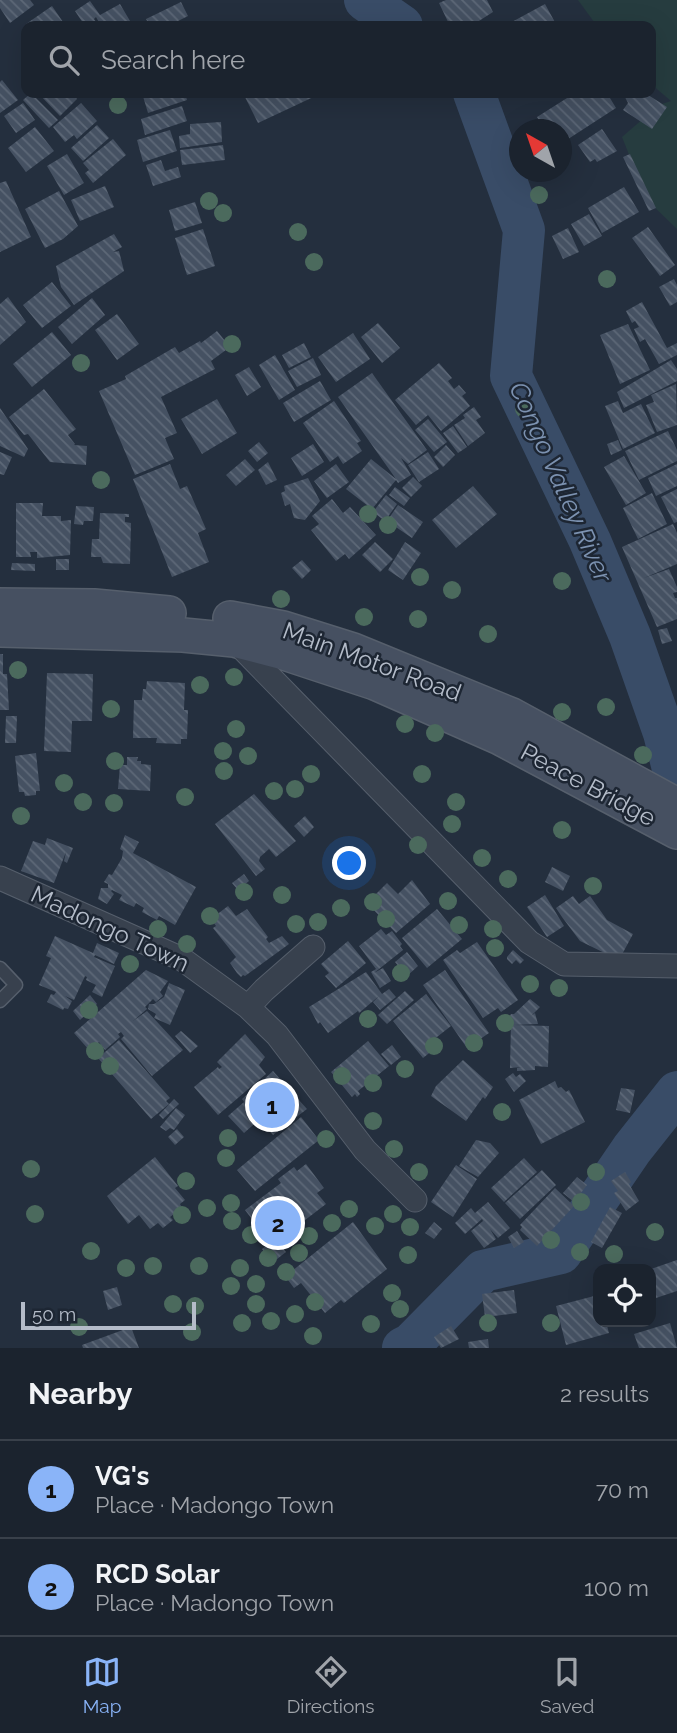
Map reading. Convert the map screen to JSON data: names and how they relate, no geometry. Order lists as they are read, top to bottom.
{
  "streets": {
    "main road": ["Main Motor Road", "Peace Bridge"],
    "street": ["Madongo Town"]
  },
  "crossings": [
    ["Main Motor Road", "Peace Bridge"]
  ],
  "water": ["Congo Valley River"],
  "scale_bar": "50 m",
  "north": "top left",
  "page": {
    "search": "Search here",
    "pins": ["1", "2"],
    "scale": "50 m",
    "heading": ["Nearby", "2 results"],
    "list": [
      {
        "mark": "1",
        "name": "VG's",
        "note": "Place · Madongo Town",
        "value": "70 m"
      },
      {
        "mark": "2",
        "name": "RCD Solar",
        "note": "Place · Madongo Town",
        "value": "100 m"
      }
    ],
    "nav": ["Map", "Directions", "Saved"]
  }
}
